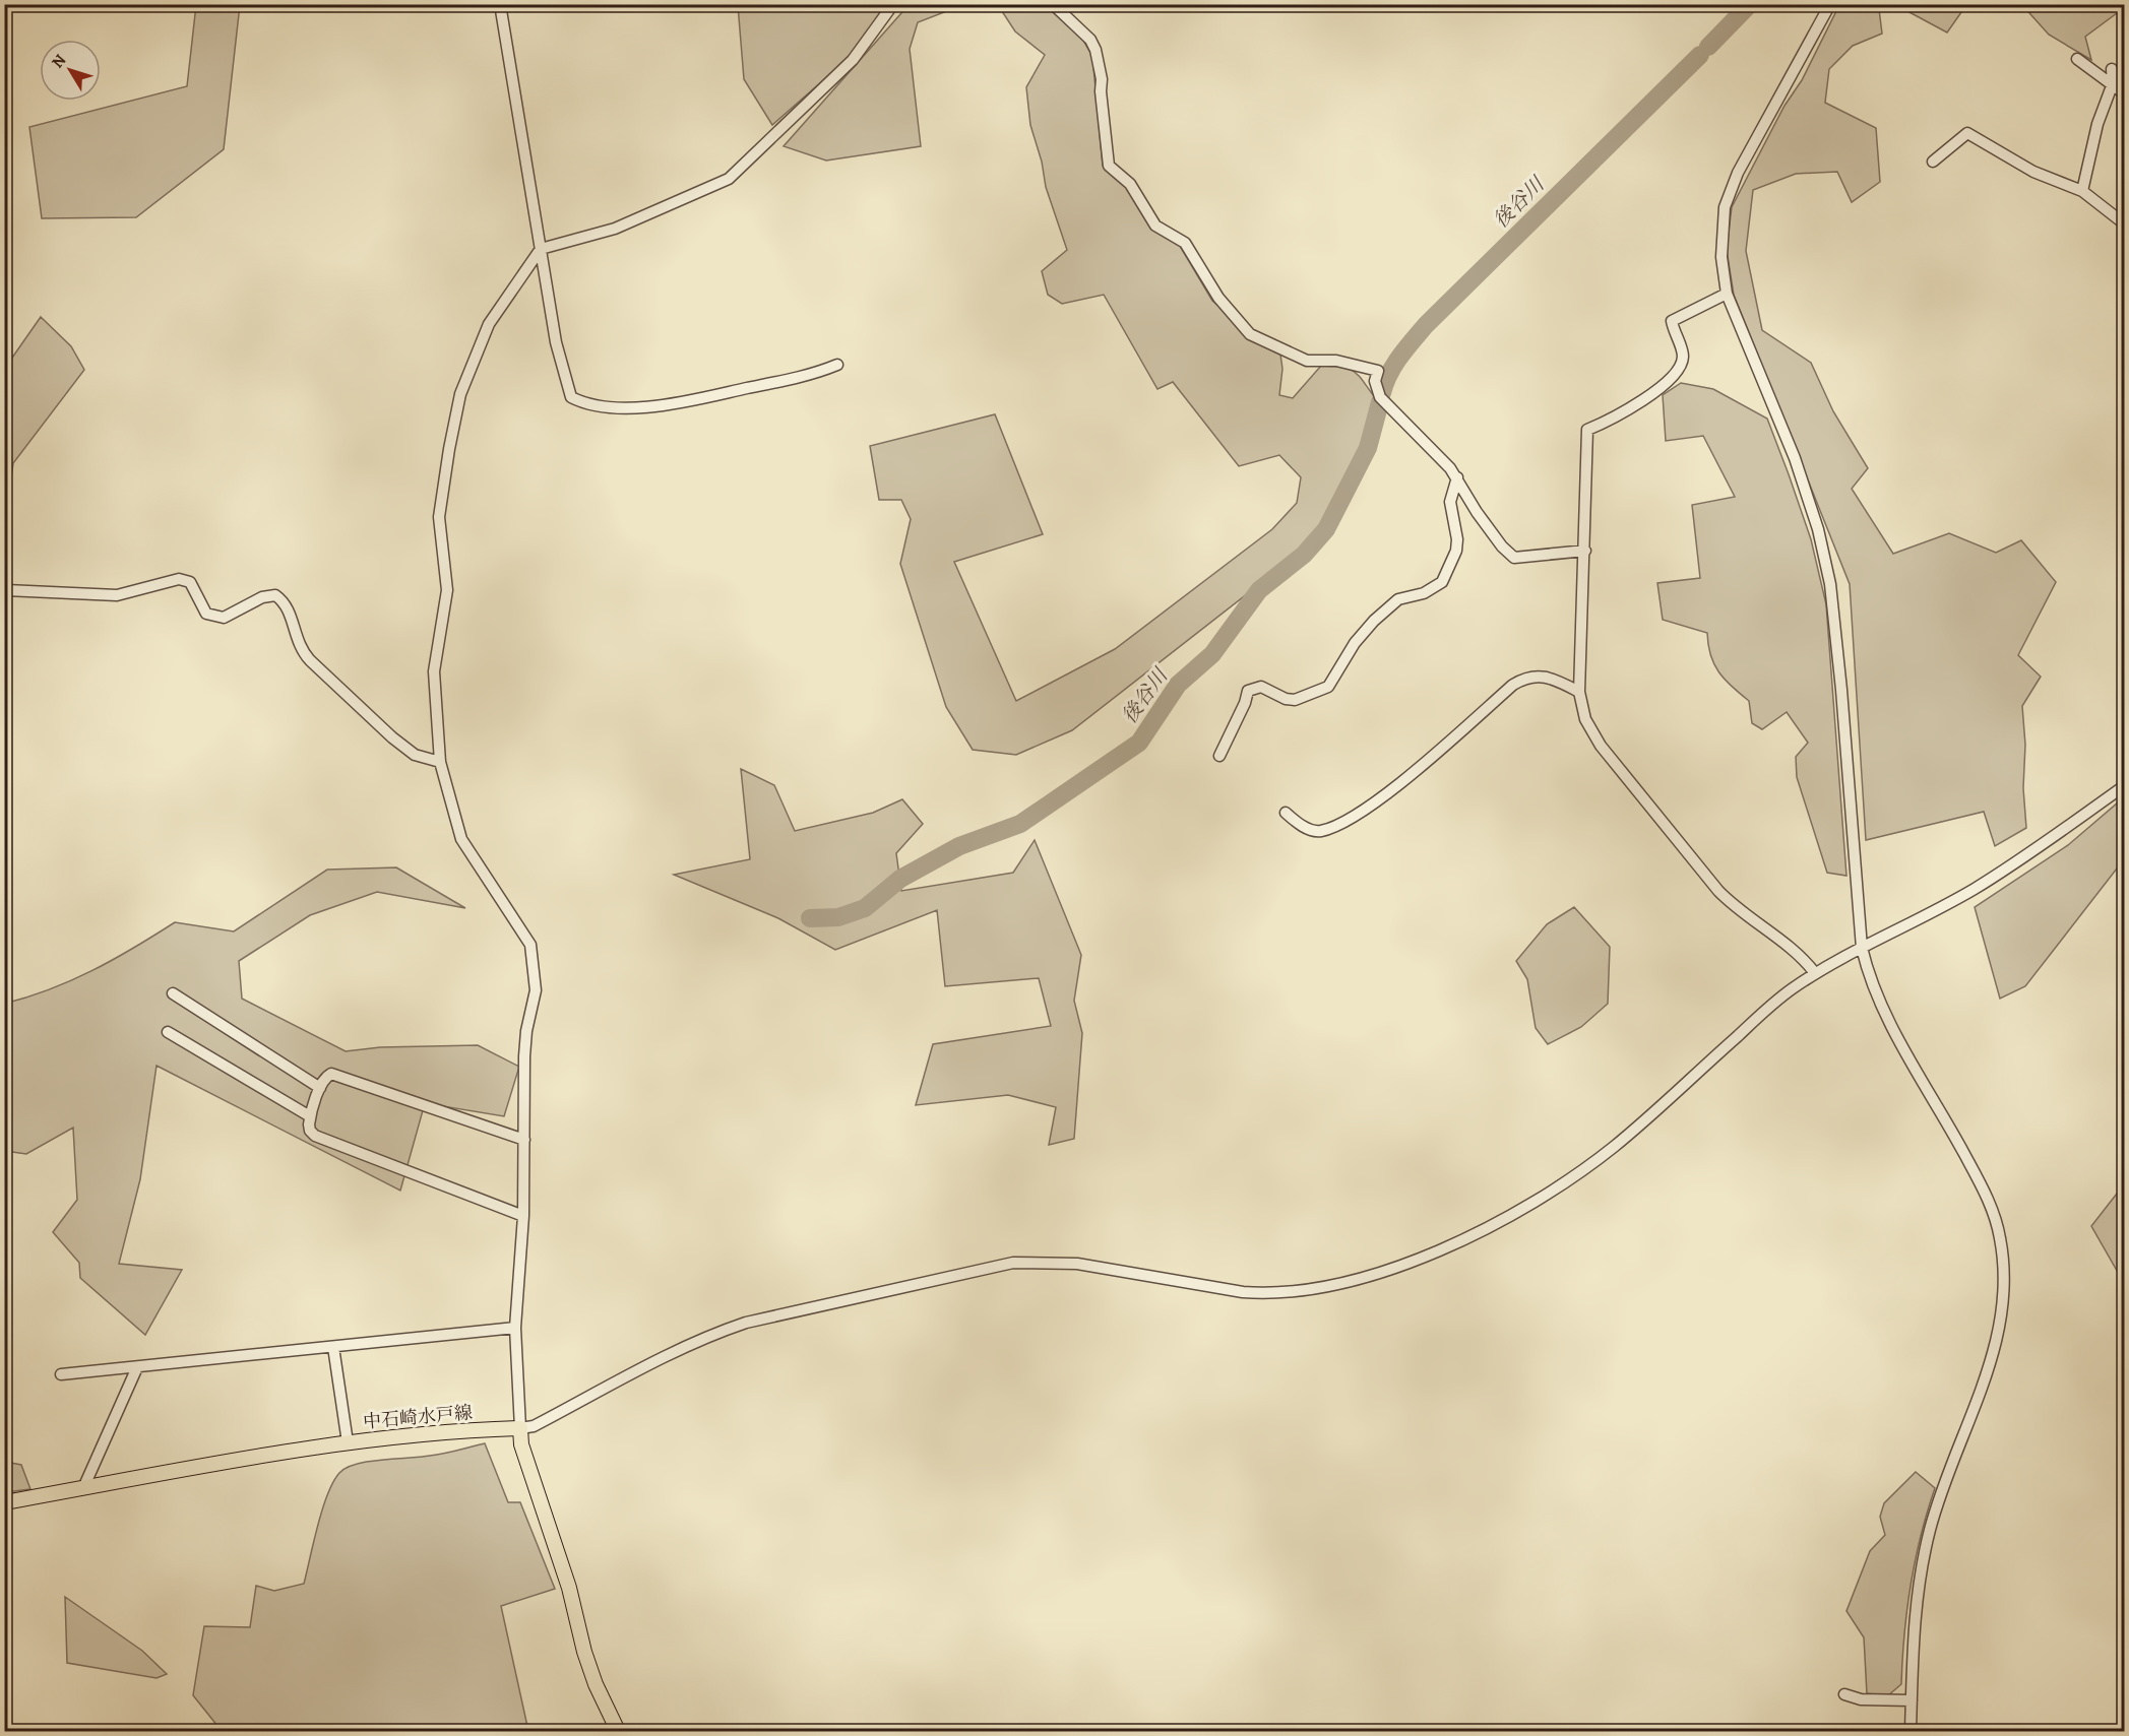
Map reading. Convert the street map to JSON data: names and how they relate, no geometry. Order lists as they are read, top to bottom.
{
  "streets": {
    "main road": ["中石崎水戸線"]
  },
  "water": ["後谷川"],
  "north": "top left"
}
